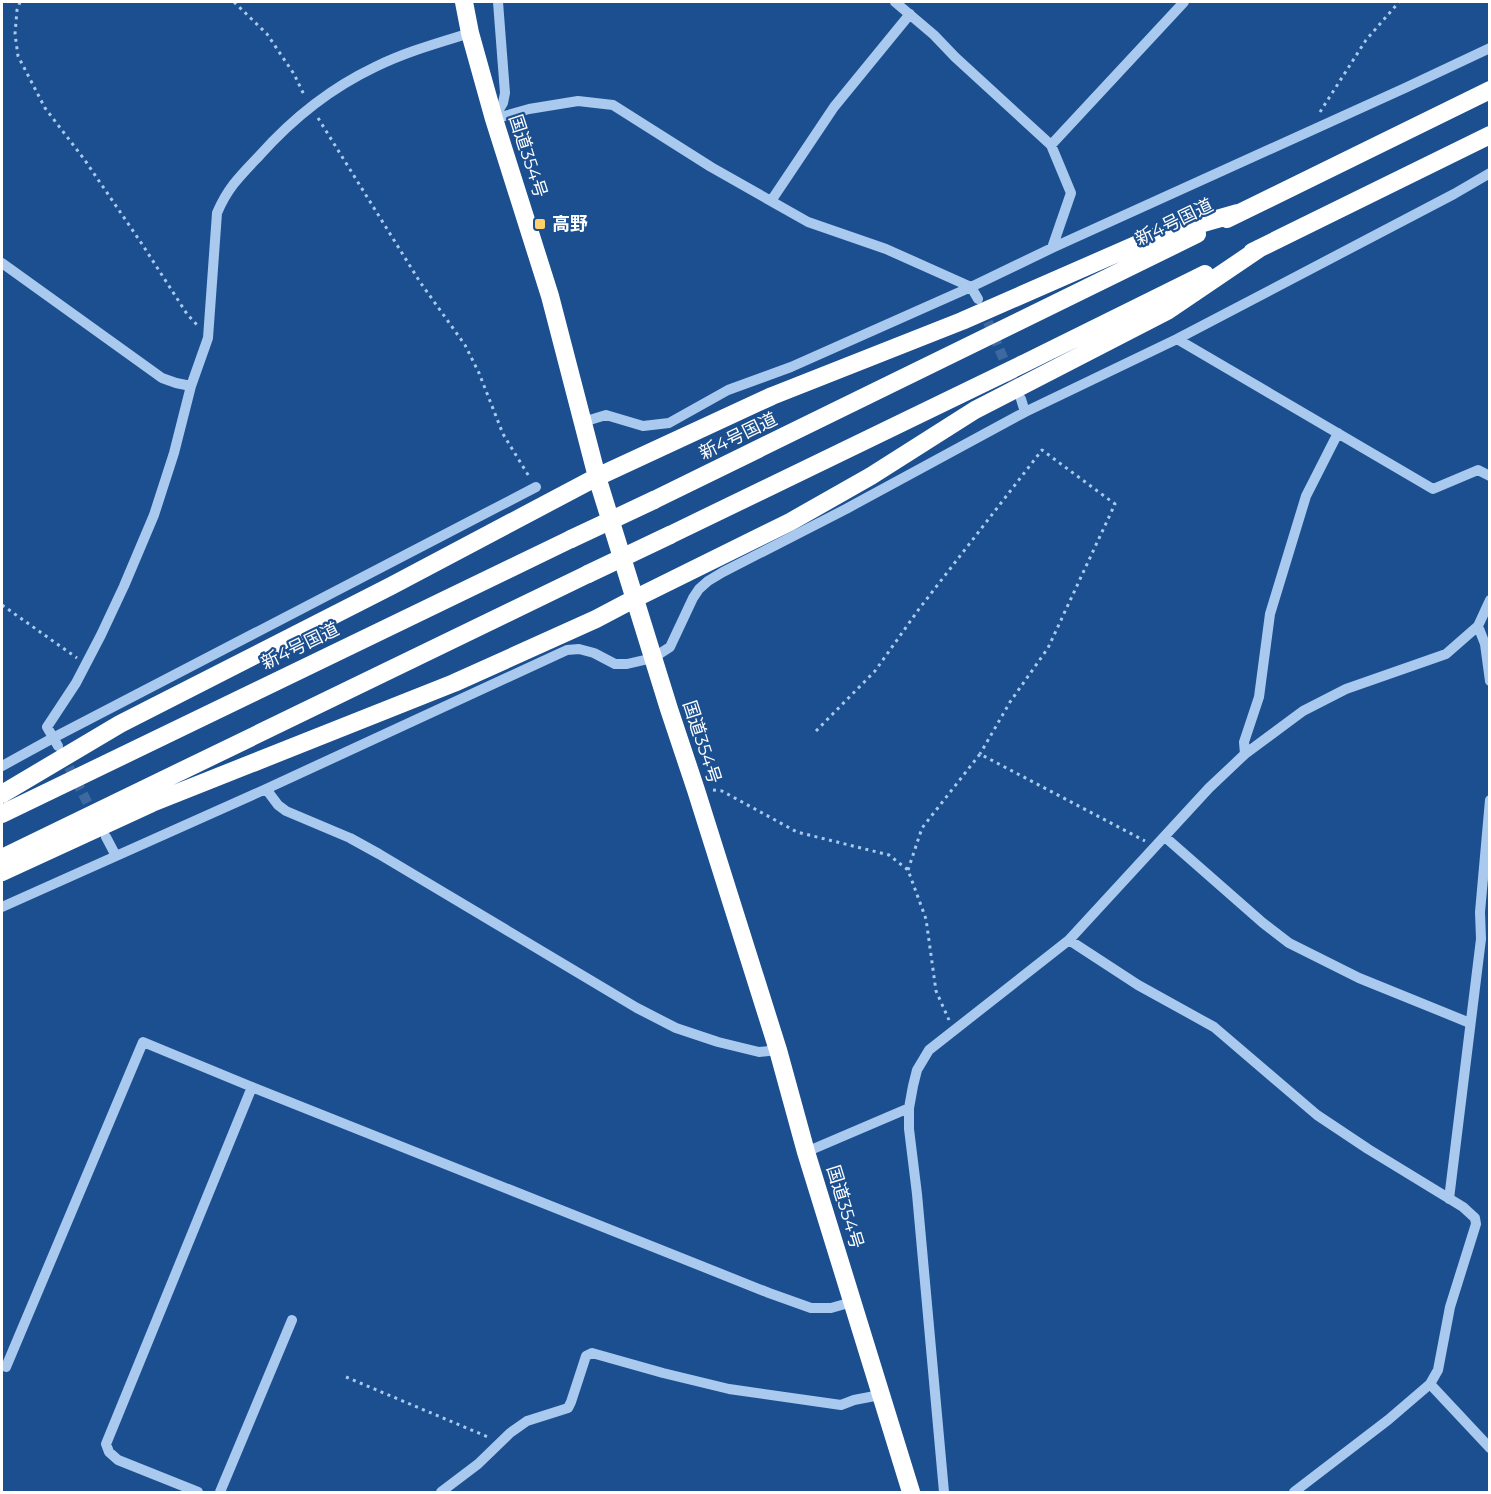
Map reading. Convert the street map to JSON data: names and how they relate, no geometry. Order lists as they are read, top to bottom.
{
  "streets": {
    "highway": ["国道354号", "新4号国道"]
  },
  "places": {
    "transit": ["高野"]
  }
}
